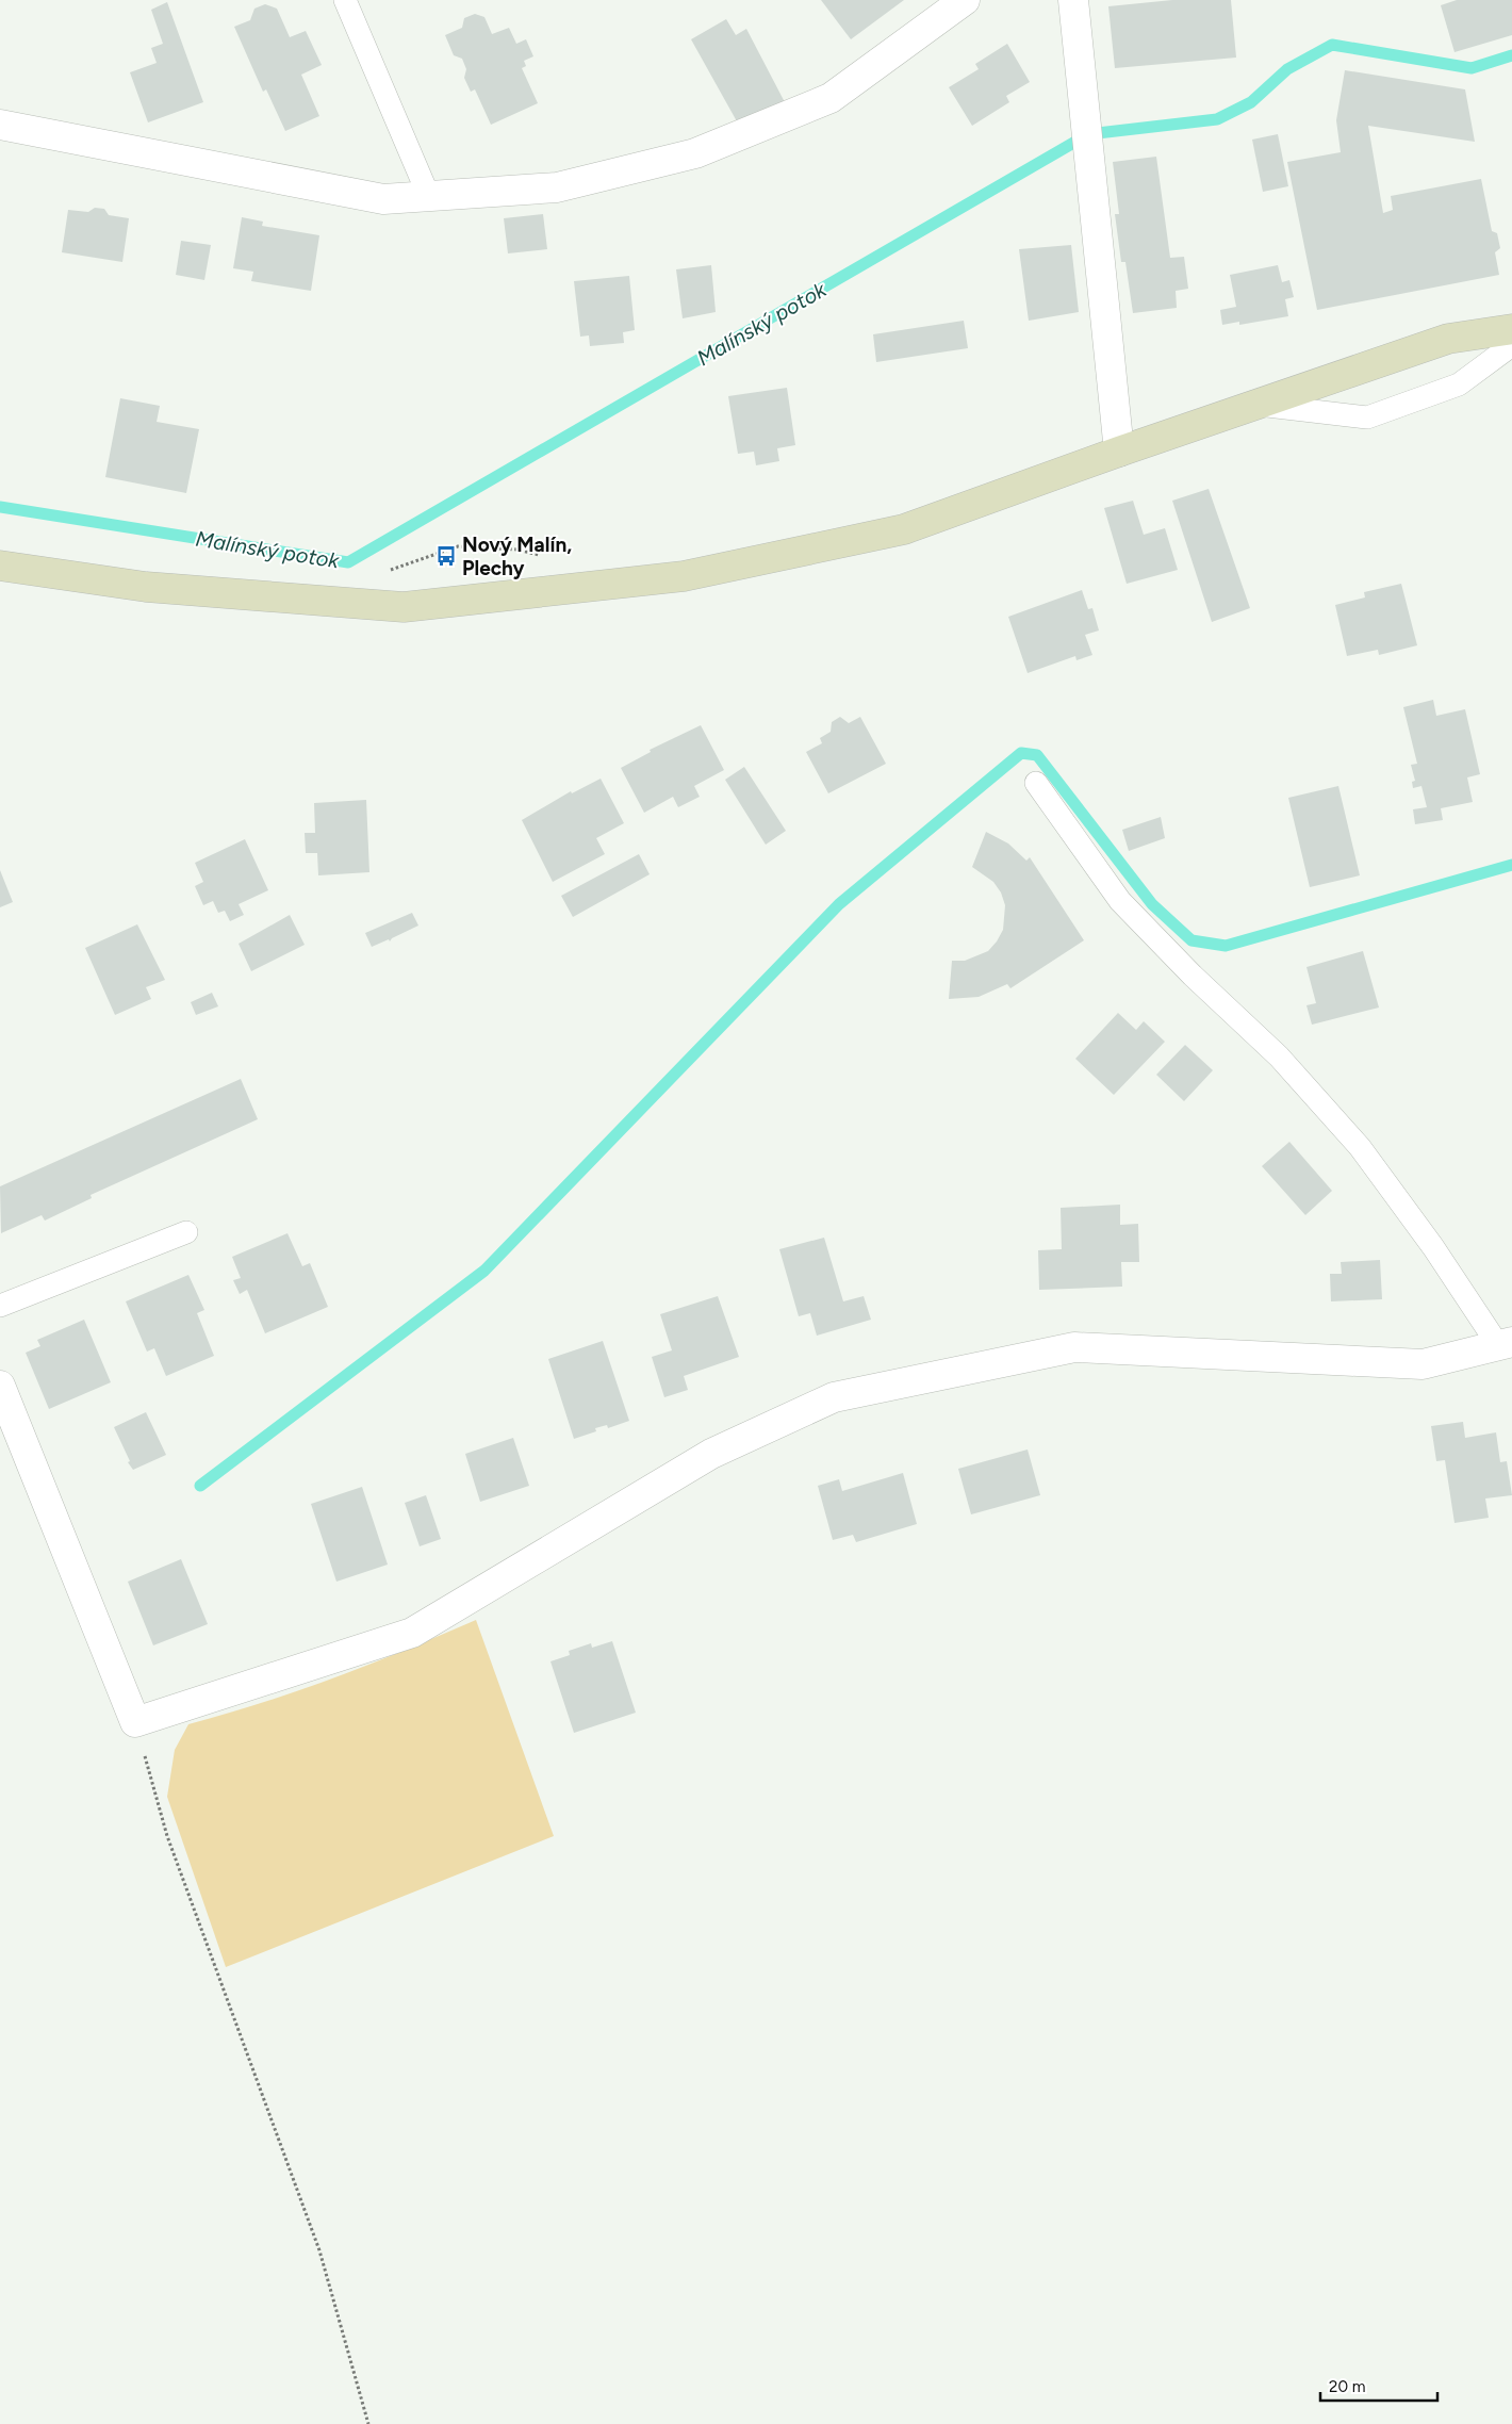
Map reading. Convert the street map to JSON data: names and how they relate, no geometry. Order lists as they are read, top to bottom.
{
  "water": ["Malínský potok"],
  "places": {
    "bus stop": ["Nový Malín, Plechy"]
  },
  "scale_bar": "20 m"
}
